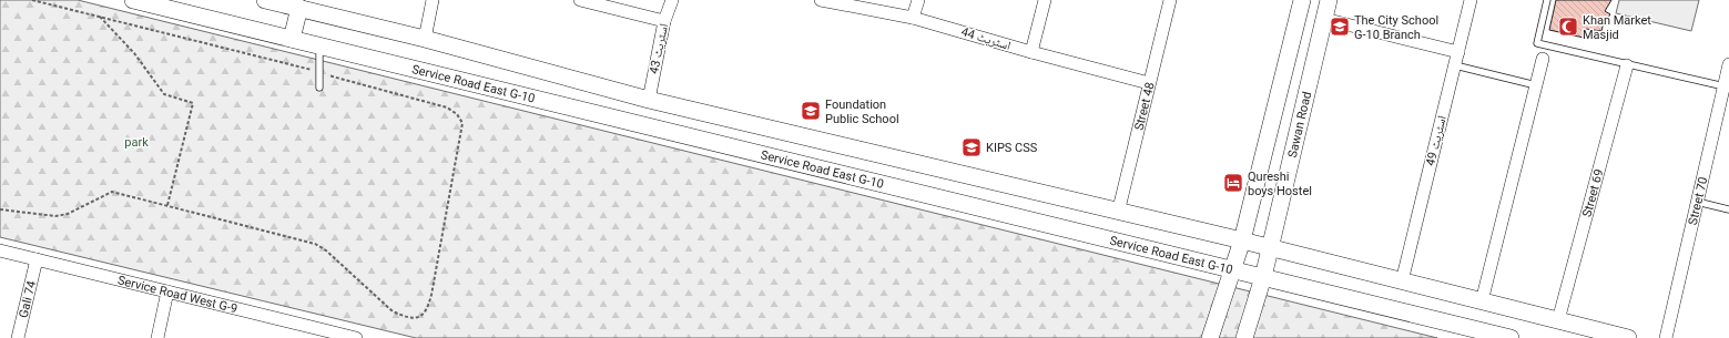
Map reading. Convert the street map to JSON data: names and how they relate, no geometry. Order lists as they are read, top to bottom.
{
  "streets": {
    "main road": ["Service Road East G-10", "Sawan Road"],
    "street": [
      "اسٹریٹ 44",
      "اسٹریٹ 43",
      "Street 48",
      "اسٹریٹ 49",
      "Street 69",
      "Street 70",
      "Service Road West G-9",
      "Gali 74"
    ]
  },
  "crossings": [
    ["اسٹریٹ 44", "Street 48"],
    ["Service Road East G-10", "Sawan Road"],
    ["Service Road West G-9", "Gali 74"]
  ],
  "parks": ["park"],
  "places": {
    "school or university": ["The City School G-10 Branch", "Foundation Public School", "KIPS CSS"],
    "mosque": ["Khan Market Masjid"],
    "hotel": ["Qureshi boys Hostel"]
  }
}
